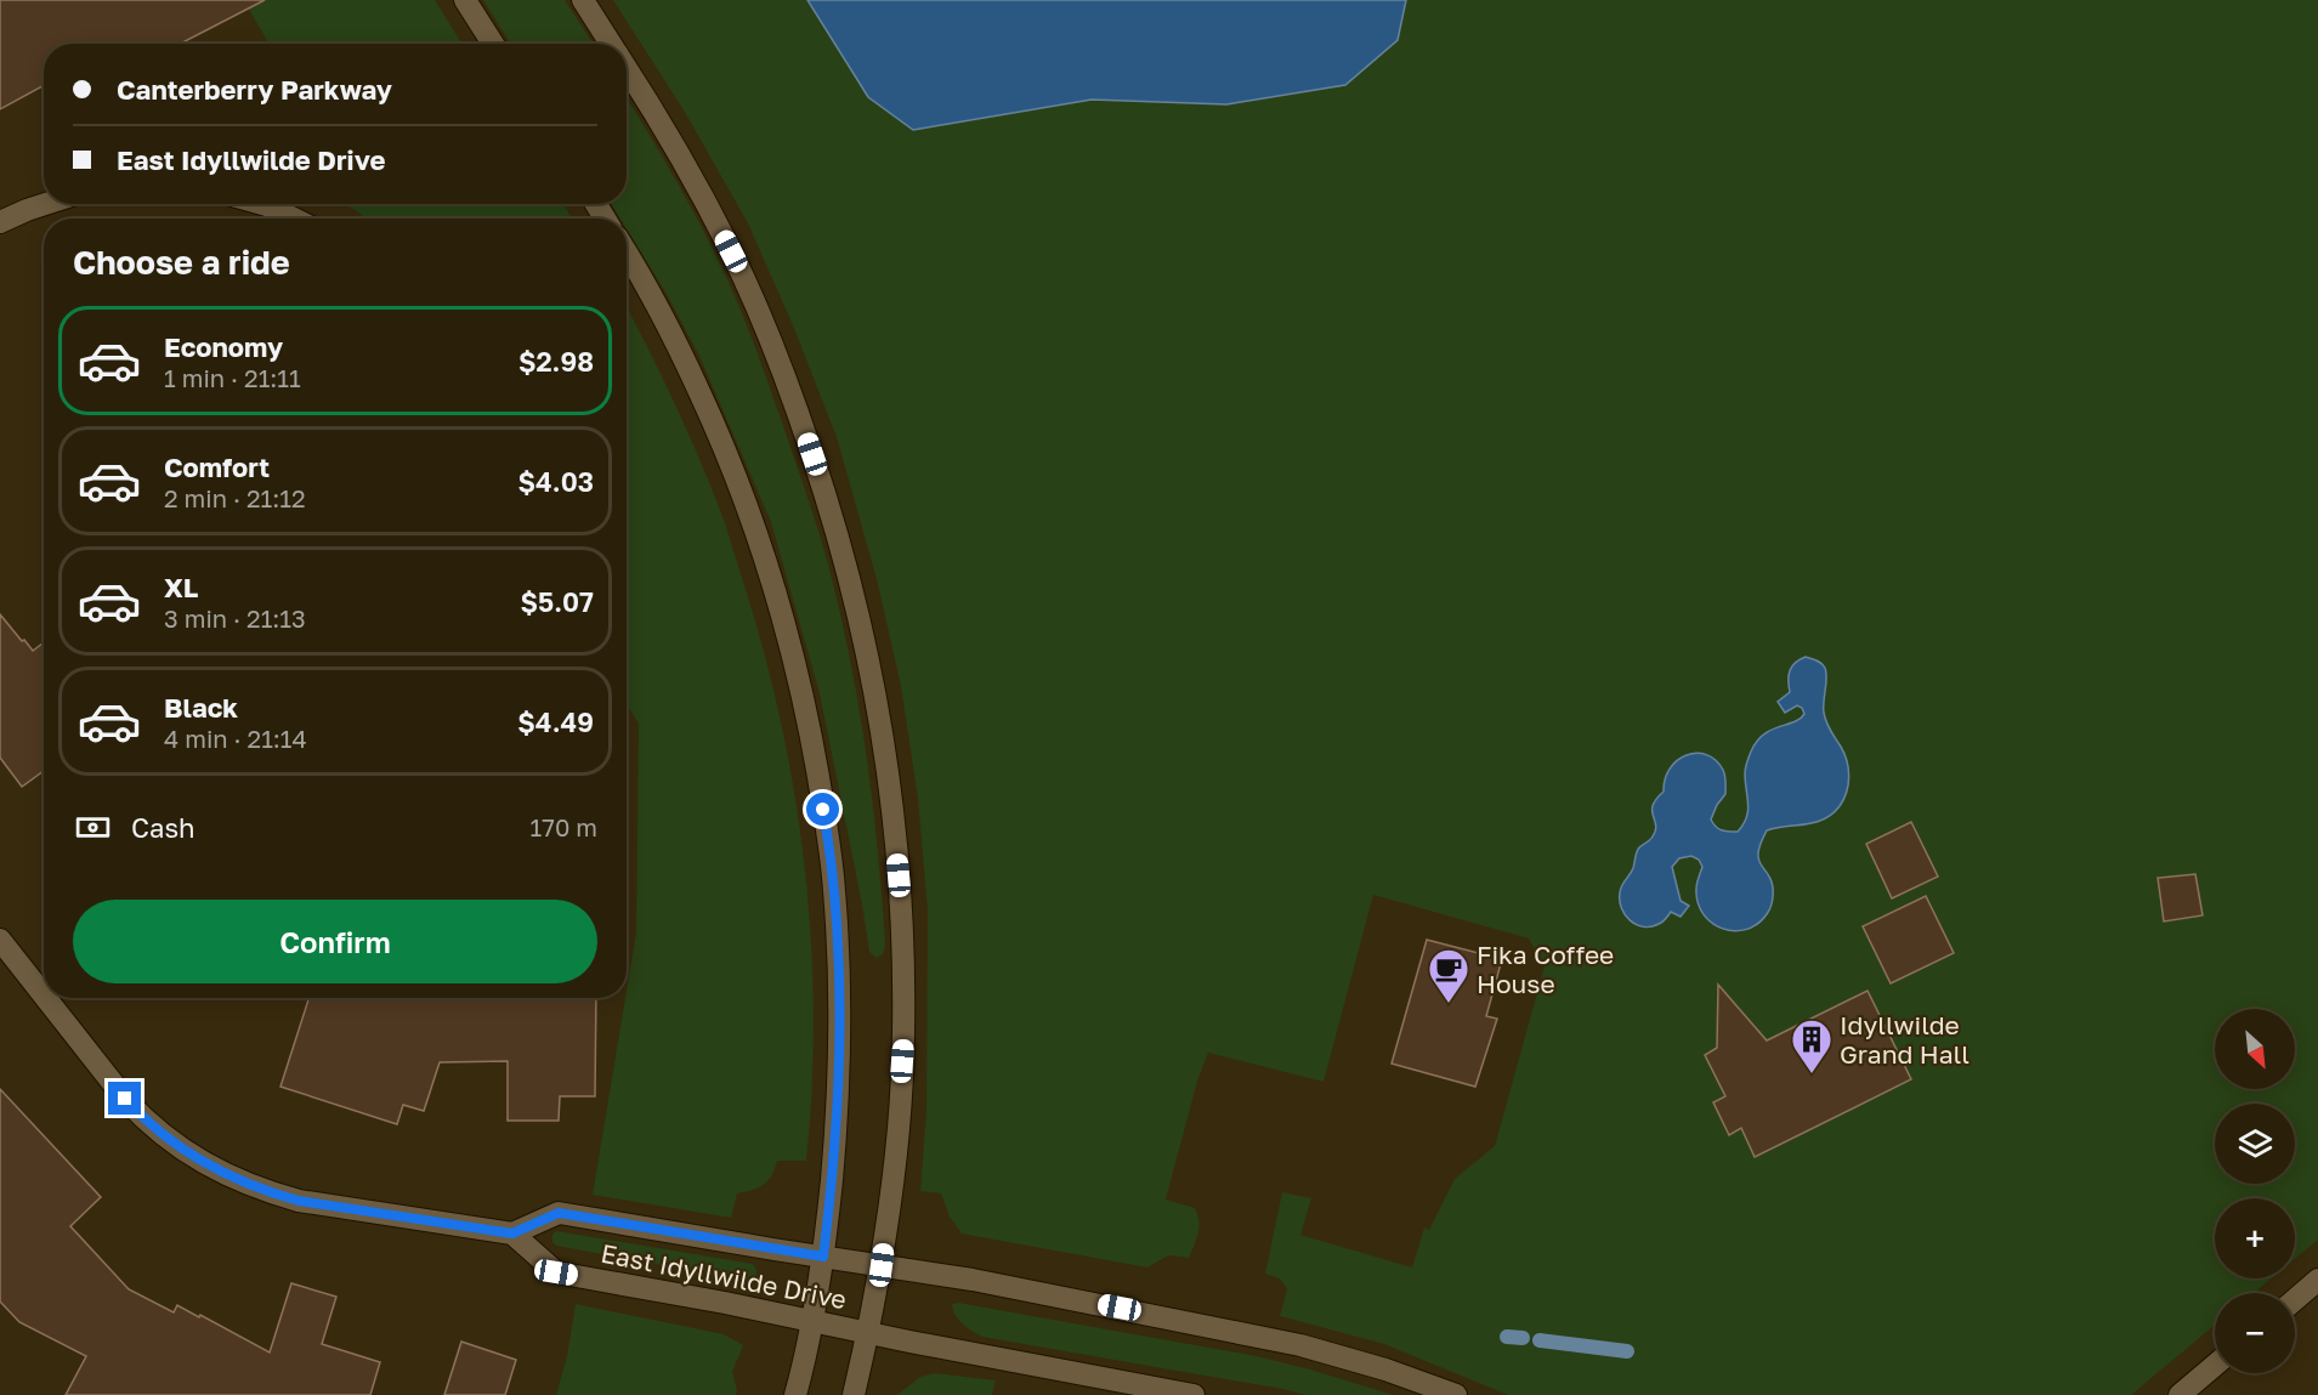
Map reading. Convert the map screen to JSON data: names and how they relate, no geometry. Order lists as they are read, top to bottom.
{
  "streets": {
    "street": ["East Idyllwilde Drive"]
  },
  "places": {
    "cafe": ["Fika Coffee House"],
    "building": ["Idyllwilde Grand Hall"]
  },
  "north": "bottom right",
  "page": {
    "banner": ["Canterberry Parkway", "East Idyllwilde Drive"],
    "heading": "Choose a ride",
    "list": [
      {
        "name": "Economy",
        "note": "1 min · 21:11",
        "value": "$2.98"
      },
      {
        "name": "Comfort",
        "note": "2 min · 21:12",
        "value": "$4.03"
      },
      {
        "name": "XL",
        "note": "3 min · 21:13",
        "value": "$5.07"
      },
      {
        "name": "Black",
        "note": "4 min · 21:14",
        "value": "$4.49"
      }
    ],
    "pay": ["Cash", "170 m"],
    "buttons": "Confirm",
    "map_buttons": ["+", "−"]
  }
}
